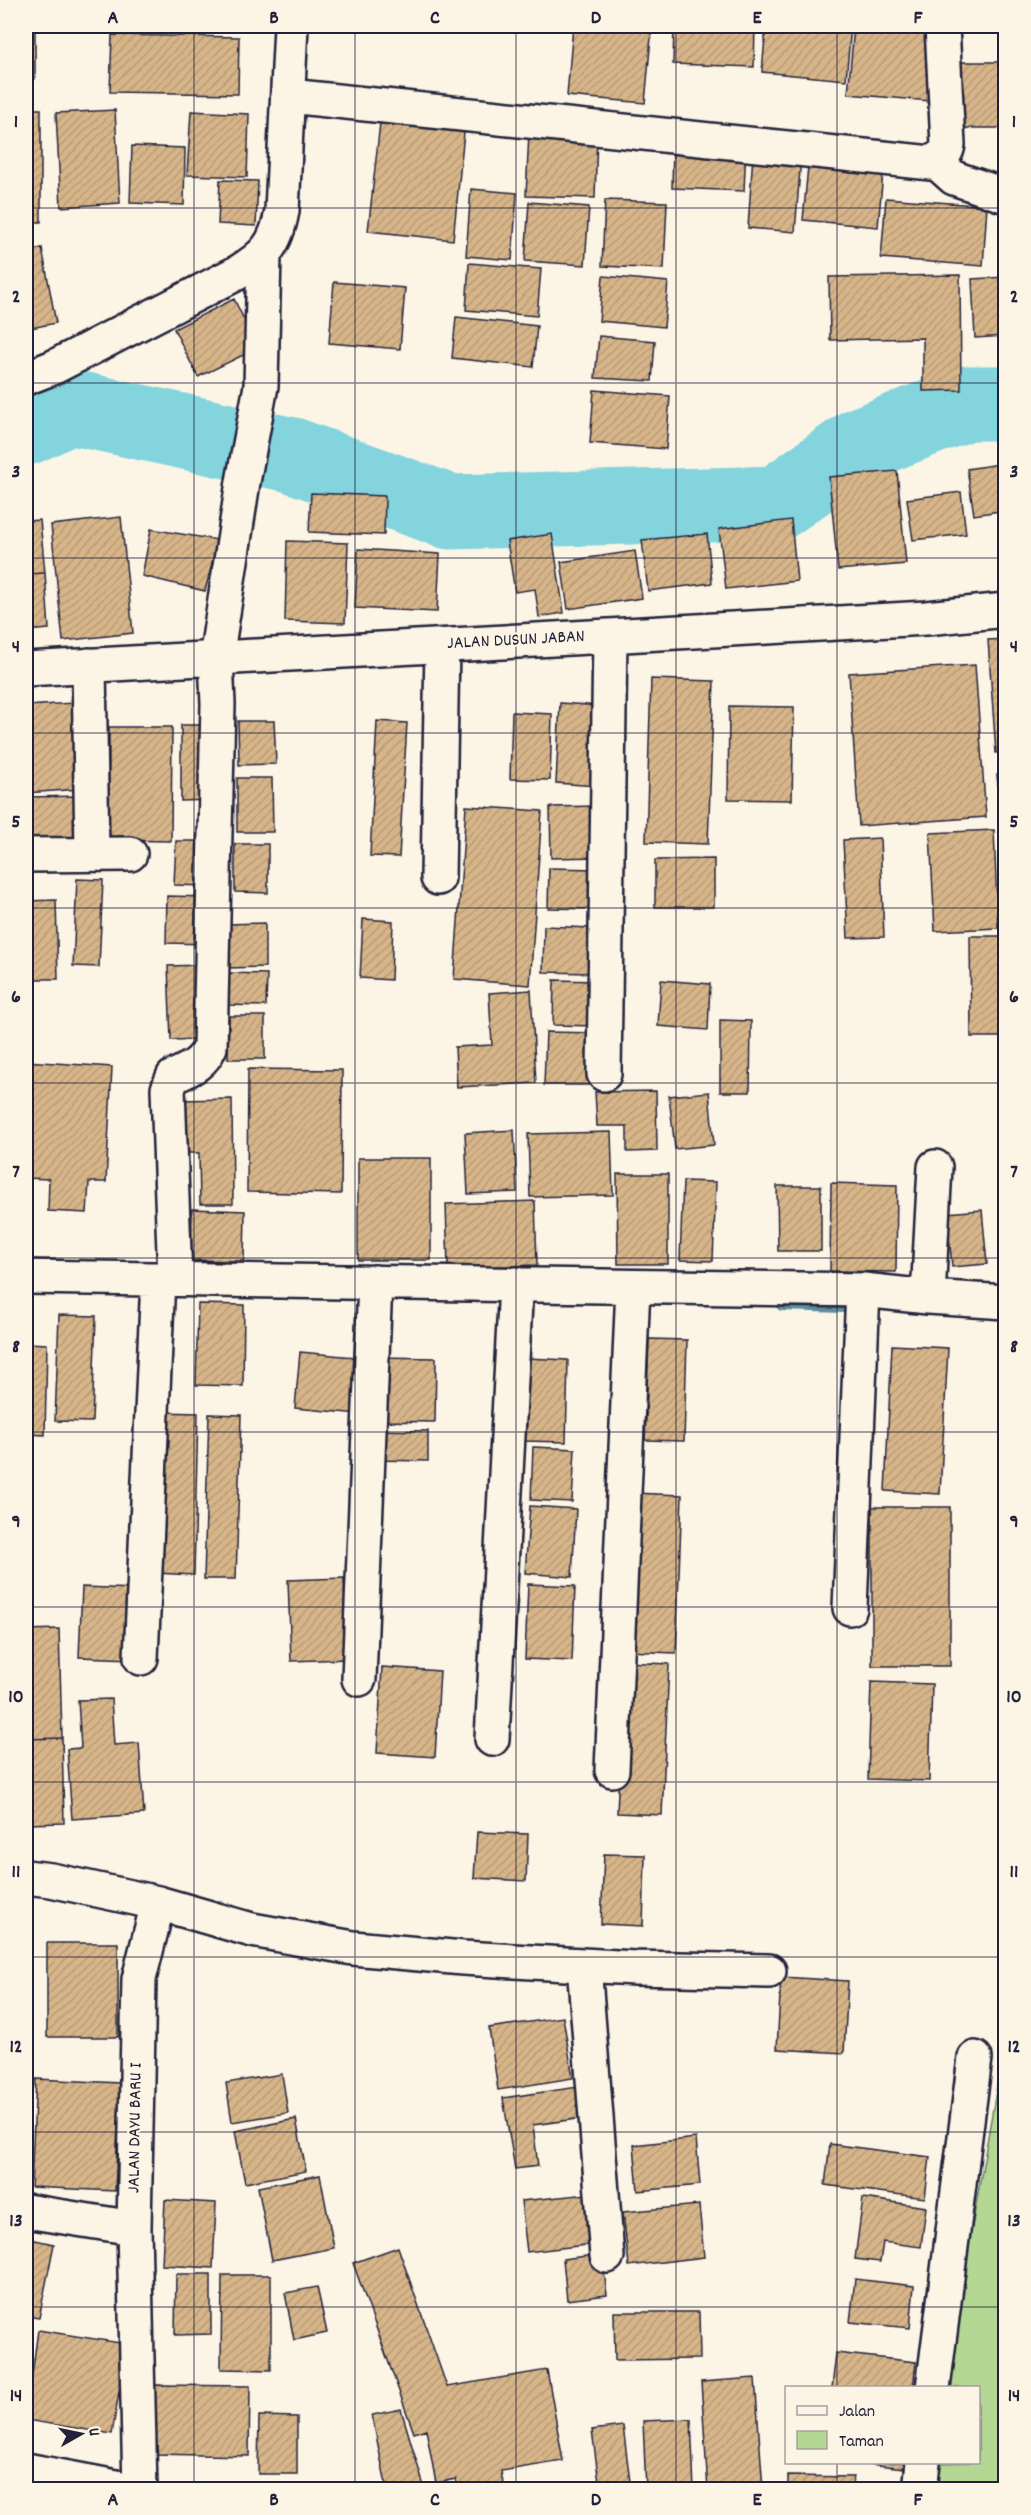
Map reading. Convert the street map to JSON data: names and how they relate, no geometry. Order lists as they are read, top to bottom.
{
  "streets": {
    "street": ["JALAN DUSUN JABAN", "JALAN DAYU BARU I"]
  },
  "legend": ["Jalan", "Taman"],
  "north": "right",
  "grid": {
    "columns": [
      "A",
      "B",
      "C",
      "D",
      "E",
      "F"
    ],
    "rows": [
      "1",
      "2",
      "3",
      "4",
      "5",
      "6",
      "7",
      "8",
      "9",
      "10",
      "11",
      "12",
      "13",
      "14"
    ]
  }
}
